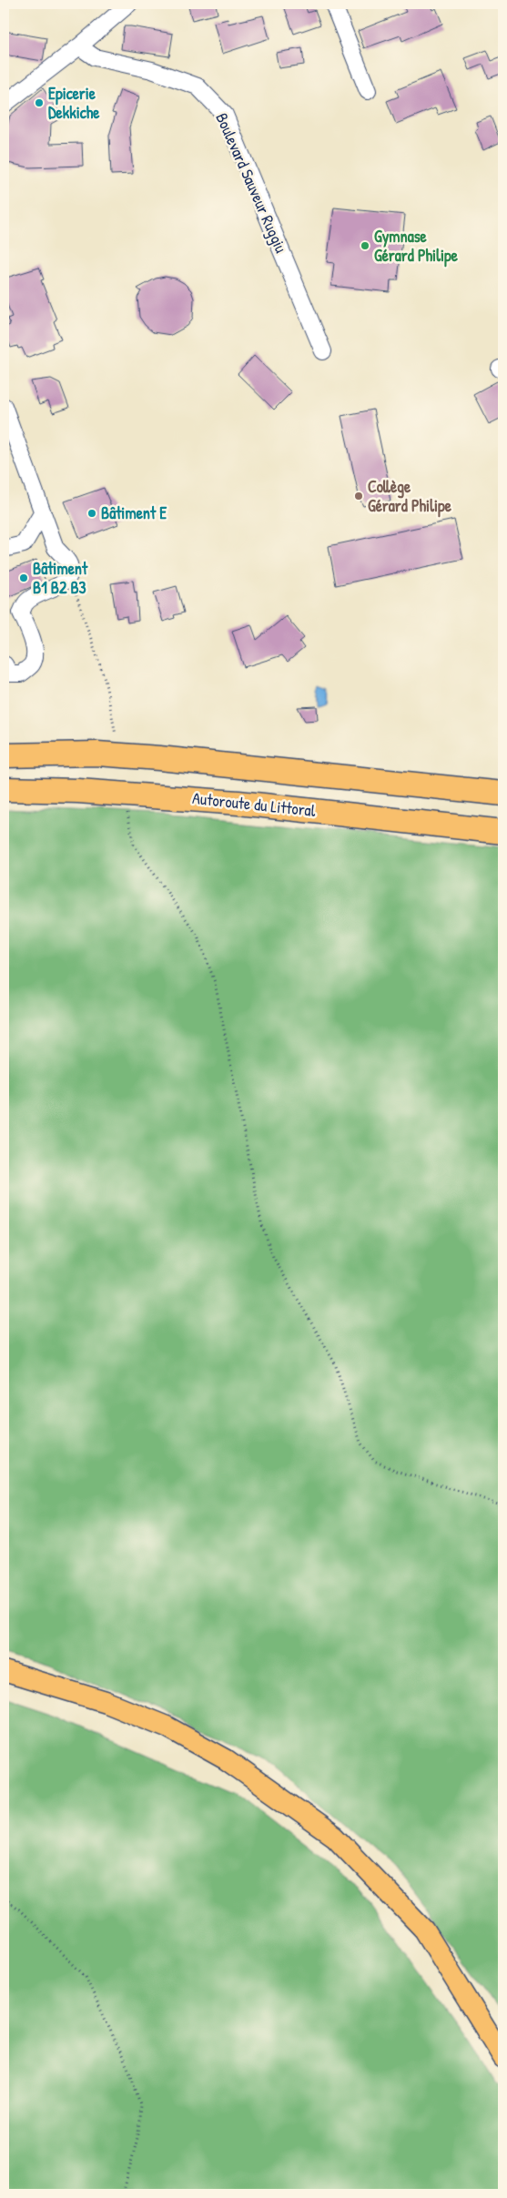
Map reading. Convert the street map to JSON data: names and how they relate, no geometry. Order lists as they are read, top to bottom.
{
  "streets": {
    "highway": ["Autoroute du Littoral"],
    "street": ["Boulevard Sauveur Ruggiu"]
  },
  "places": [
    "Epicerie Dekkiche",
    "Gymnase Gérard Philipe",
    "Collège Gérard Philipe",
    "Bâtiment E",
    "Bâtiment B1 B2 B3"
  ]
}
